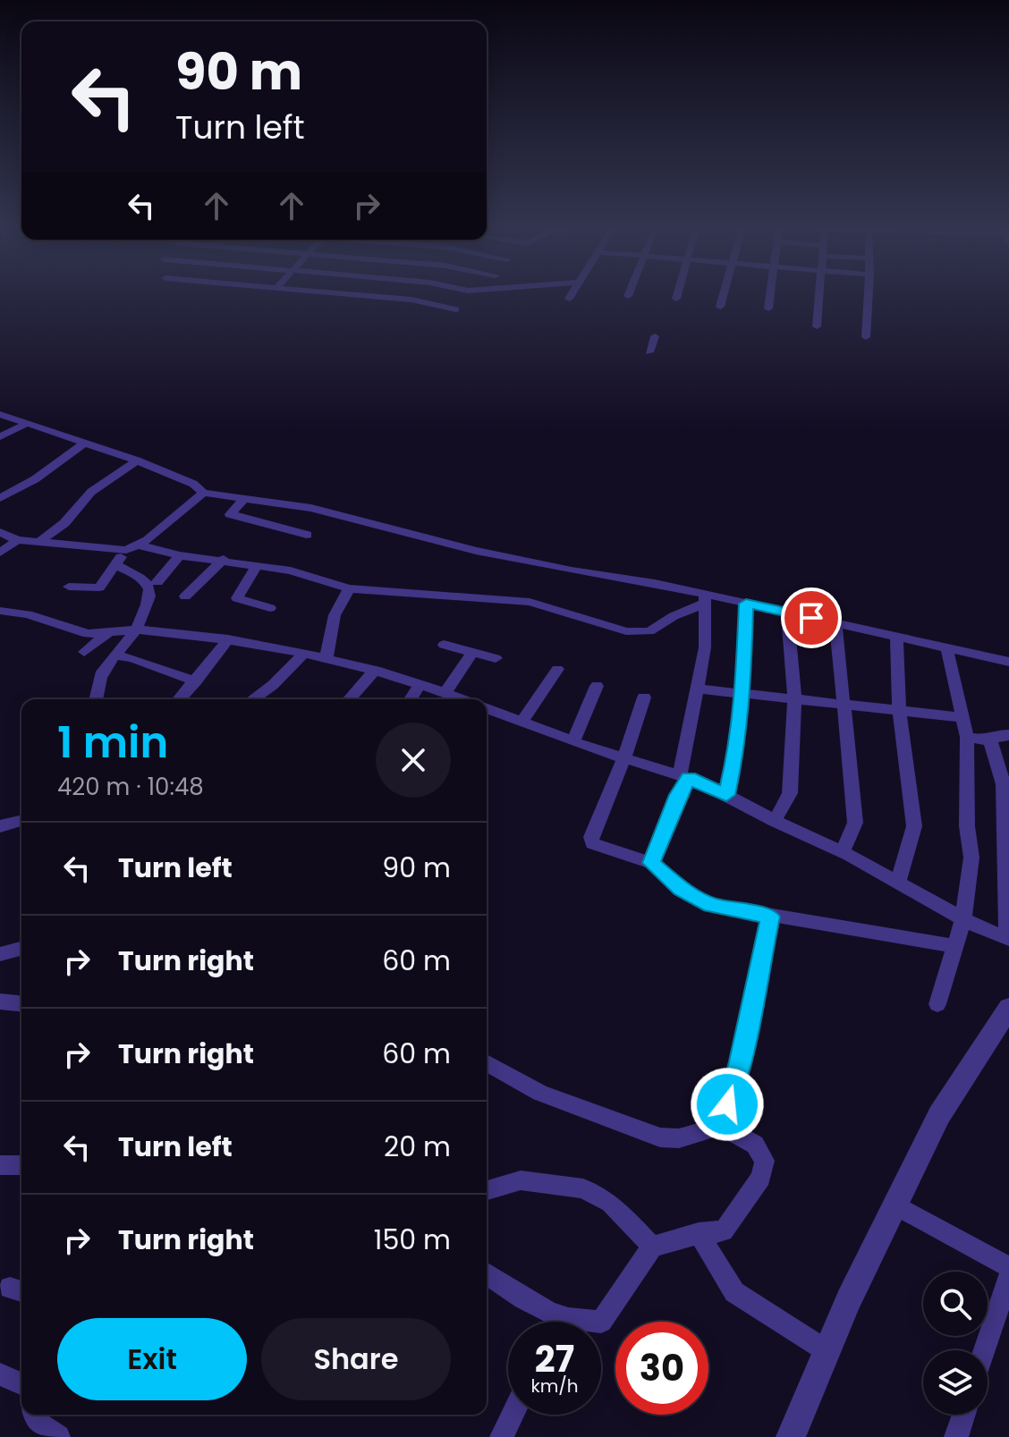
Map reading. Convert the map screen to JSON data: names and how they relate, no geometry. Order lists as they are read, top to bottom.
{
  "page": {
    "turn": ["90 m", "Turn left"],
    "heading": ["1 min", "420 m · 10:48"],
    "list": [
      {
        "name": "Turn left",
        "value": "90 m"
      },
      {
        "name": "Turn right",
        "value": "60 m"
      },
      {
        "name": "Turn right",
        "value": "60 m"
      },
      {
        "name": "Turn left",
        "value": "20 m"
      },
      {
        "name": "Turn right",
        "value": "150 m"
      }
    ],
    "buttons": ["Exit", "Share"],
    "speed": "27 km/h",
    "limit": "30"
  }
}
